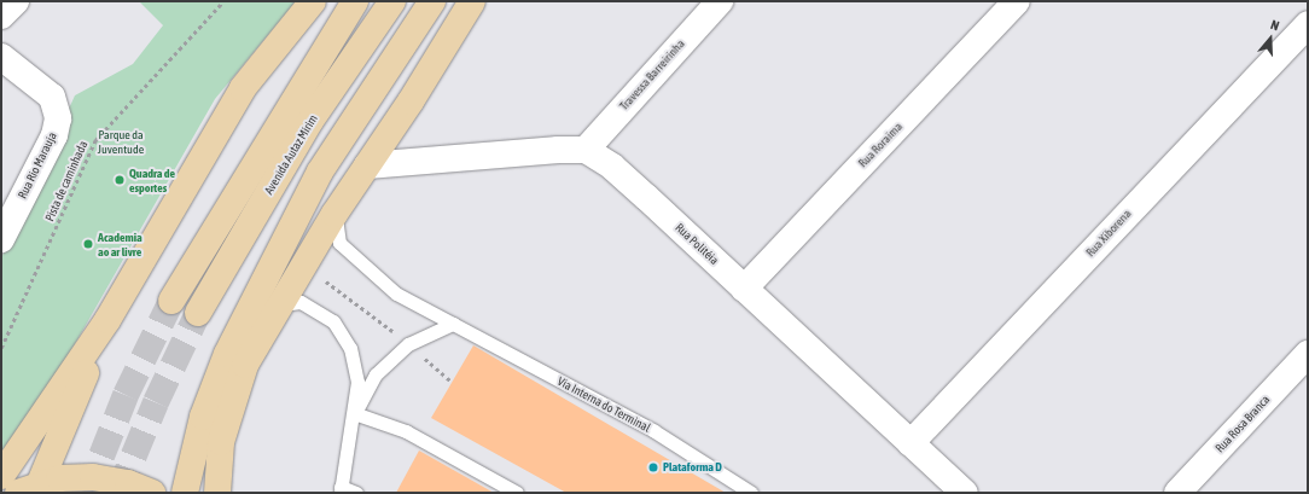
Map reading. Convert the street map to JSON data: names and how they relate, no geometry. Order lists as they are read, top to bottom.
{
  "streets": {
    "main road": ["Avenida Autaz Mirim"],
    "street": [
      "Travessa Barreirinha",
      "Rua Roraima",
      "Rua Rio Marauja",
      "Rua Xiborena",
      "Rua Politéia",
      "Rua Rosa Branca"
    ],
    "lane": ["Via Interna do Terminal"],
    "path": ["Pista de caminhada"]
  },
  "crossings": [
    ["Travessa Barreirinha", "Rua Politéia"],
    ["Rua Roraima", "Rua Politéia"],
    ["Rua Xiborena", "Rua Politéia"]
  ],
  "parks": ["Parque da Juventude"],
  "places": ["Quadra de esportes", "Academia ao ar livre", "Plataforma D"],
  "north": "top"
}
